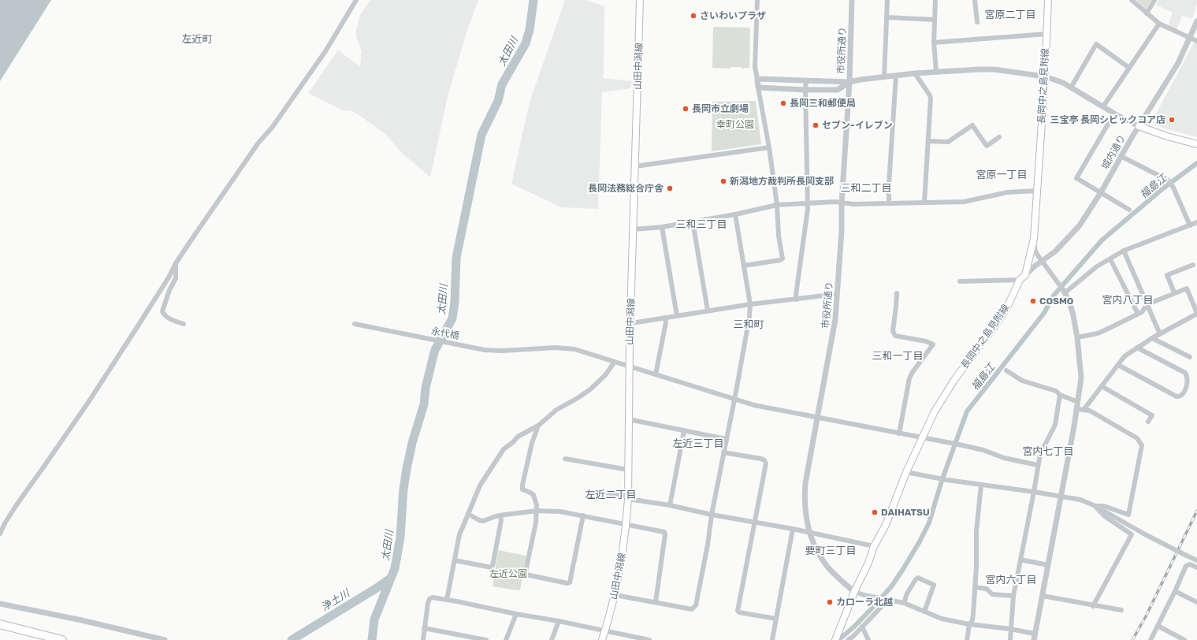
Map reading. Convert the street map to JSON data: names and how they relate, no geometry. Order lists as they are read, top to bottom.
{
  "streets": {
    "main road": ["山田中潟線", "長岡中之島見附線"],
    "street": ["市役所通り", "城内通り", "永代橋"]
  },
  "crossings": [
    ["市役所通り", "長岡中之島見附線"],
    ["市役所通り", "永代橋"],
    ["山田中潟線", "永代橋"],
    ["長岡中之島見附線", "城内通り"],
    ["長岡中之島見附線", "永代橋"]
  ],
  "districts": [
    "宮原二丁目",
    "左近町",
    "宮原一丁目",
    "三和二丁目",
    "三和三丁目",
    "宮内八丁目",
    "三和町",
    "三和一丁目",
    "左近三丁目",
    "宮内七丁目",
    "左近二丁目",
    "要町三丁目",
    "宮内六丁目"
  ],
  "water": ["太田川", "福島江", "浄土川"],
  "parks": ["幸町公園", "左近公園"],
  "places": [
    "さいわいプラザ",
    "長岡三和郵便局",
    "長岡市立劇場",
    "三宝亭 長岡シビックコア店",
    "セブン-イレブン",
    "新潟地方裁判所長岡支部",
    "長岡法務総合庁舎",
    "COSMO",
    "DAIHATSU",
    "カローラ北越"
  ]
}
